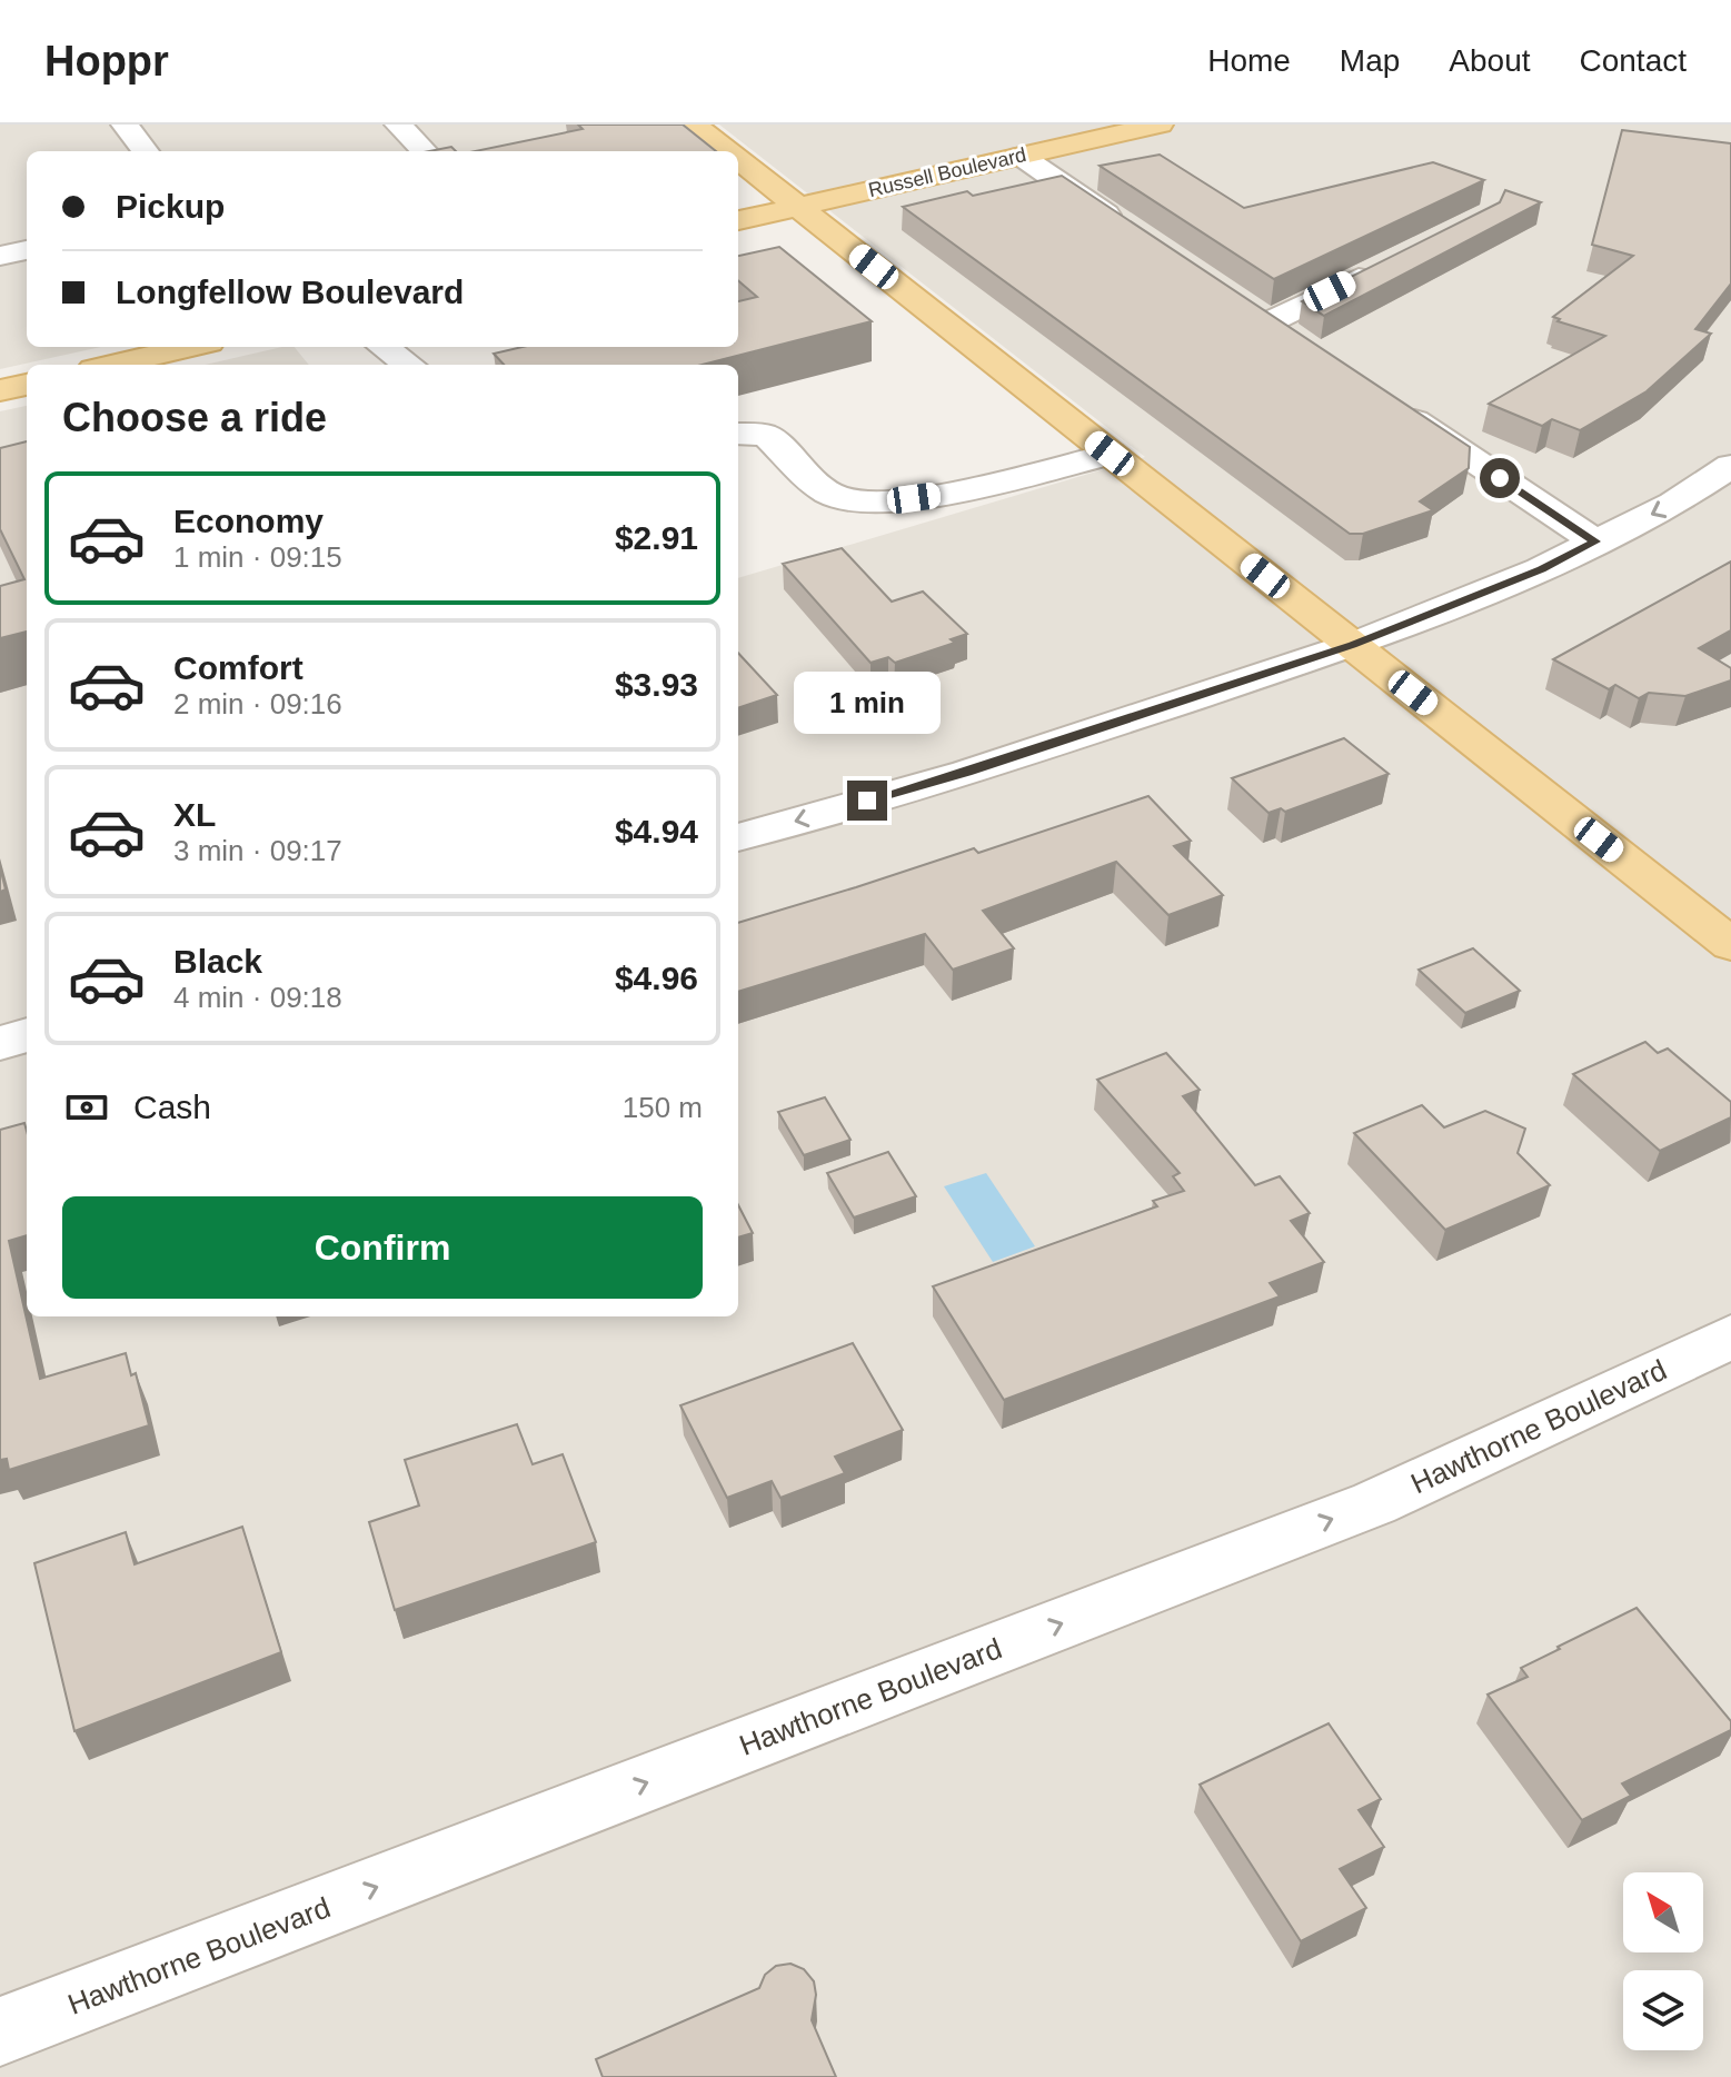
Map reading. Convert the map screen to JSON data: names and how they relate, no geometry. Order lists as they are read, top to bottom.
{
  "streets": {
    "main road": ["Russell Boulevard"],
    "street": ["Hawthorne Boulevard"]
  },
  "one_way": ["Hawthorne Boulevard"],
  "north": "top left",
  "page": {
    "header": "Hoppr",
    "nav": [
      "Home",
      "Map",
      "About",
      "Contact"
    ],
    "banner": ["Pickup", "Longfellow Boulevard"],
    "heading": "Choose a ride",
    "list": [
      {
        "name": "Economy",
        "note": "1 min · 09:15",
        "value": "$2.91"
      },
      {
        "name": "Comfort",
        "note": "2 min · 09:16",
        "value": "$3.93"
      },
      {
        "name": "XL",
        "note": "3 min · 09:17",
        "value": "$4.94"
      },
      {
        "name": "Black",
        "note": "4 min · 09:18",
        "value": "$4.96"
      }
    ],
    "bubble": "1 min",
    "pay": ["Cash", "150 m"],
    "buttons": "Confirm"
  }
}
